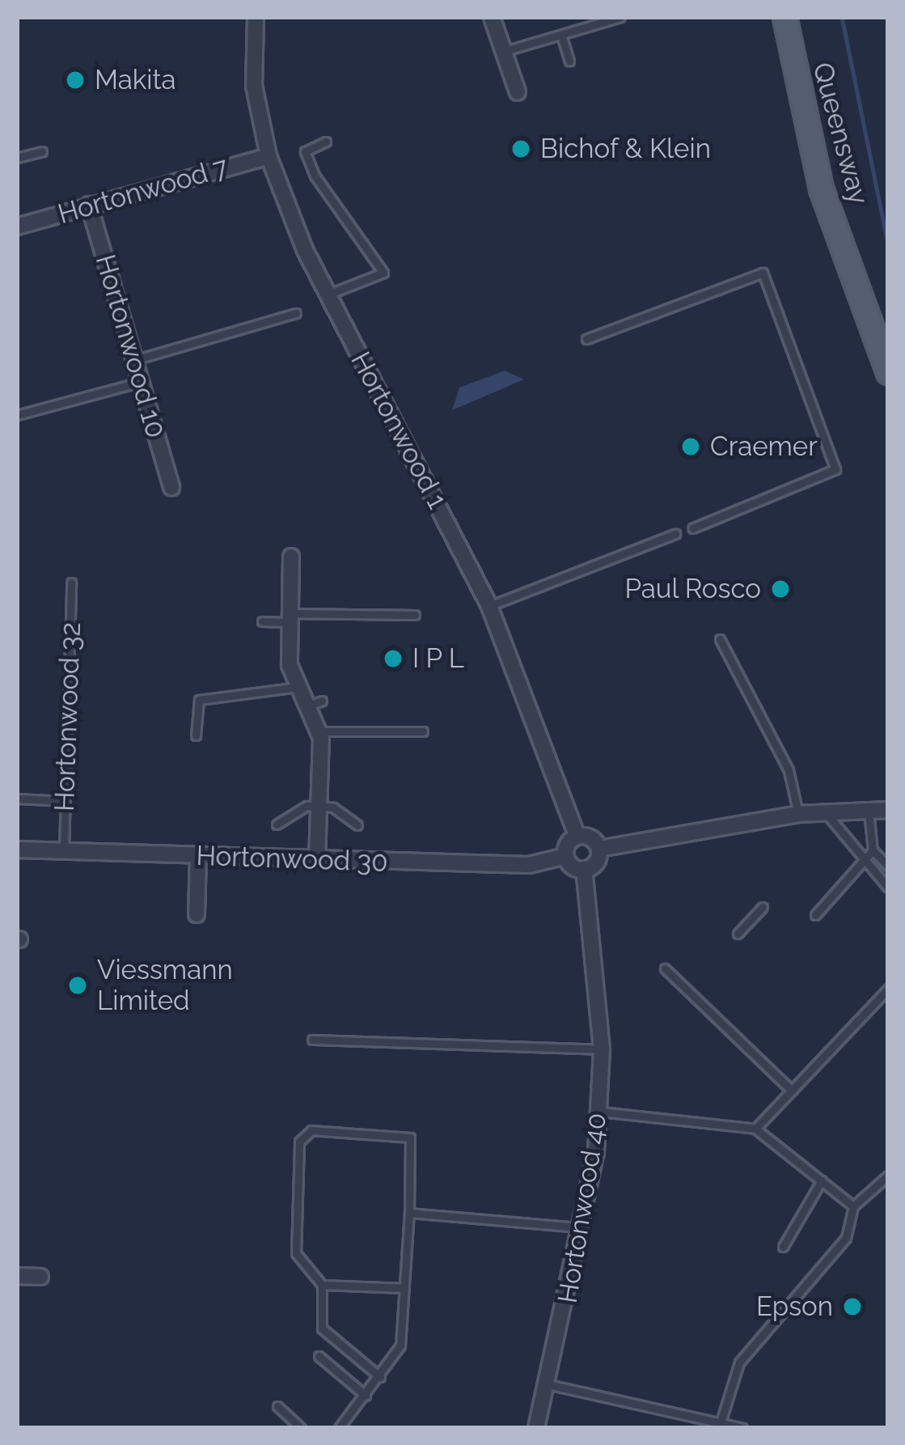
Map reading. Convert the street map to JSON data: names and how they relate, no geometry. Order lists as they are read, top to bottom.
{
  "streets": {
    "main road": ["Queensway"],
    "street": [
      "Hortonwood 7",
      "Hortonwood 10",
      "Hortonwood 1",
      "Hortonwood 30",
      "Hortonwood 40"
    ],
    "lane": ["Hortonwood 32"]
  },
  "crossings": [
    ["Hortonwood 7", "Hortonwood 10"],
    ["Hortonwood 7", "Hortonwood 1"],
    ["Hortonwood 32", "Hortonwood 30"]
  ],
  "places": [
    "Makita",
    "Bichof & Klein",
    "Craemer",
    "Paul Rosco",
    "I P L",
    "Viessmann Limited",
    "Epson"
  ]
}
